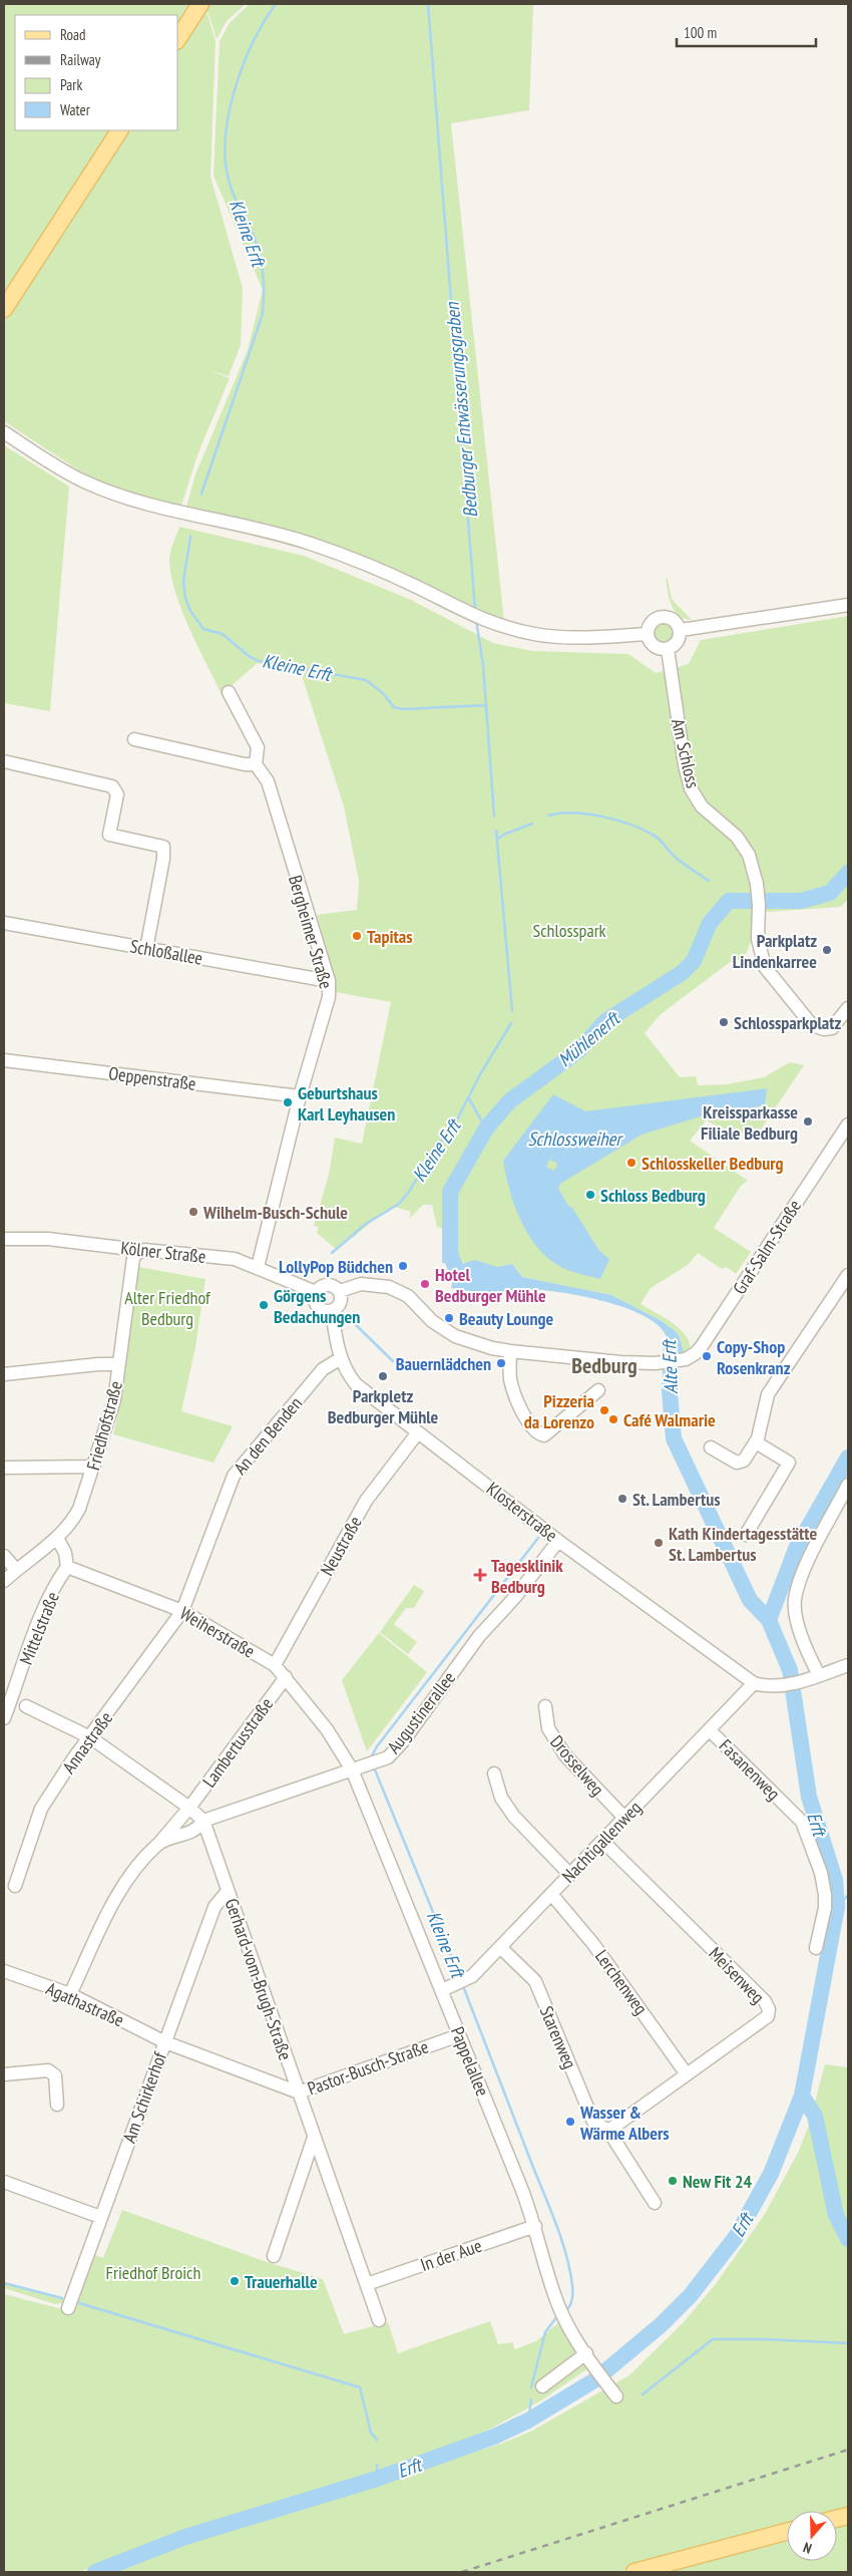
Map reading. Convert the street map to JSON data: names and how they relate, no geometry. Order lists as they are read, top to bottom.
{
  "streets": {
    "street": [
      "Am Schloss",
      "Bergheimer Straße",
      "Schloßallee",
      "Oeppenstraße",
      "Graf-Salm-Straße",
      "Kölner Straße",
      "Friedhofstraße",
      "An den Benden",
      "Klosterstraße",
      "Neustraße",
      "Mittelstraße",
      "Weiherstraße",
      "Augustinerallee",
      "Annastraße",
      "Lambertusstraße",
      "Drosselweg",
      "Fasanenweg",
      "Nachtigallenweg",
      "Meisenweg",
      "Gerhard-vom-Brugh-Straße",
      "Lerchenweg",
      "Agathastraße",
      "Starenweg",
      "Pappelallee",
      "Pastor-Busch-Straße",
      "Am Schirkerhof",
      "In der Aue"
    ]
  },
  "crossings": [
    ["Bergheimer Straße", "Schloßallee"],
    ["Bergheimer Straße", "Oeppenstraße"],
    ["Bergheimer Straße", "Kölner Straße"],
    ["Kölner Straße", "Friedhofstraße"],
    ["Kölner Straße", "Klosterstraße"],
    ["An den Benden", "Klosterstraße"],
    ["An den Benden", "Weiherstraße"],
    ["An den Benden", "Annastraße"],
    ["Klosterstraße", "Neustraße"],
    ["Klosterstraße", "Augustinerallee"],
    ["Klosterstraße", "Nachtigallenweg"],
    ["Neustraße", "Weiherstraße"],
    ["Mittelstraße", "Weiherstraße"],
    ["Weiherstraße", "Augustinerallee"],
    ["Weiherstraße", "Annastraße"],
    ["Weiherstraße", "Lambertusstraße"],
    ["Weiherstraße", "Pappelallee"],
    ["Augustinerallee", "Lambertusstraße"],
    ["Augustinerallee", "Gerhard-vom-Brugh-Straße"],
    ["Augustinerallee", "Agathastraße"],
    ["Augustinerallee", "Pappelallee"],
    ["Drosselweg", "Nachtigallenweg"],
    ["Fasanenweg", "Nachtigallenweg"],
    ["Nachtigallenweg", "Meisenweg"],
    ["Nachtigallenweg", "Lerchenweg"],
    ["Nachtigallenweg", "Starenweg"],
    ["Nachtigallenweg", "Pappelallee"],
    ["Meisenweg", "Lerchenweg"],
    ["Meisenweg", "Starenweg"],
    ["Gerhard-vom-Brugh-Straße", "Pastor-Busch-Straße"],
    ["Gerhard-vom-Brugh-Straße", "Am Schirkerhof"],
    ["Gerhard-vom-Brugh-Straße", "In der Aue"],
    ["Agathastraße", "Pastor-Busch-Straße"],
    ["Agathastraße", "Am Schirkerhof"],
    ["Pappelallee", "Pastor-Busch-Straße"],
    ["Pappelallee", "In der Aue"],
    ["Pastor-Busch-Straße", "Am Schirkerhof"]
  ],
  "districts": ["Bedburg"],
  "water": [
    "Kleine Erft",
    "Bedburger Entwässerungsgraben",
    "Mühlenerft",
    "Schlossweiher",
    "Alte Erft",
    "Erft"
  ],
  "parks": ["Schlosspark", "Alter Friedhof Bedburg", "Friedhof Broich"],
  "places": {
    "other": [
      "Tapitas",
      "Parkplatz Lindenkarree",
      "Schlossparkplatz",
      "Geburtshaus Karl Leyhausen",
      "Kreissparkasse Filiale Bedburg",
      "Schlosskeller Bedburg",
      "Schloss Bedburg",
      "Wilhelm-Busch-Schule",
      "LollyPop Büdchen",
      "Hotel Bedburger Mühle",
      "Görgens Bedachungen",
      "Beauty Lounge",
      "Copy-Shop Rosenkranz",
      "Bauernlädchen",
      "Parkpletz Bedburger Mühle",
      "Pizzeria da Lorenzo",
      "Café Walmarie",
      "St. Lambertus",
      "Kath Kindertagesstätte St. Lambertus",
      "Wasser & Wärme Albers",
      "New Fit 24",
      "Trauerhalle"
    ],
    "health": ["Tagesklinik Bedburg"]
  },
  "legend": [
    "Road",
    "Railway",
    "Park",
    "Water"
  ],
  "scale_bar": "100 m",
  "north": "bottom"
}
